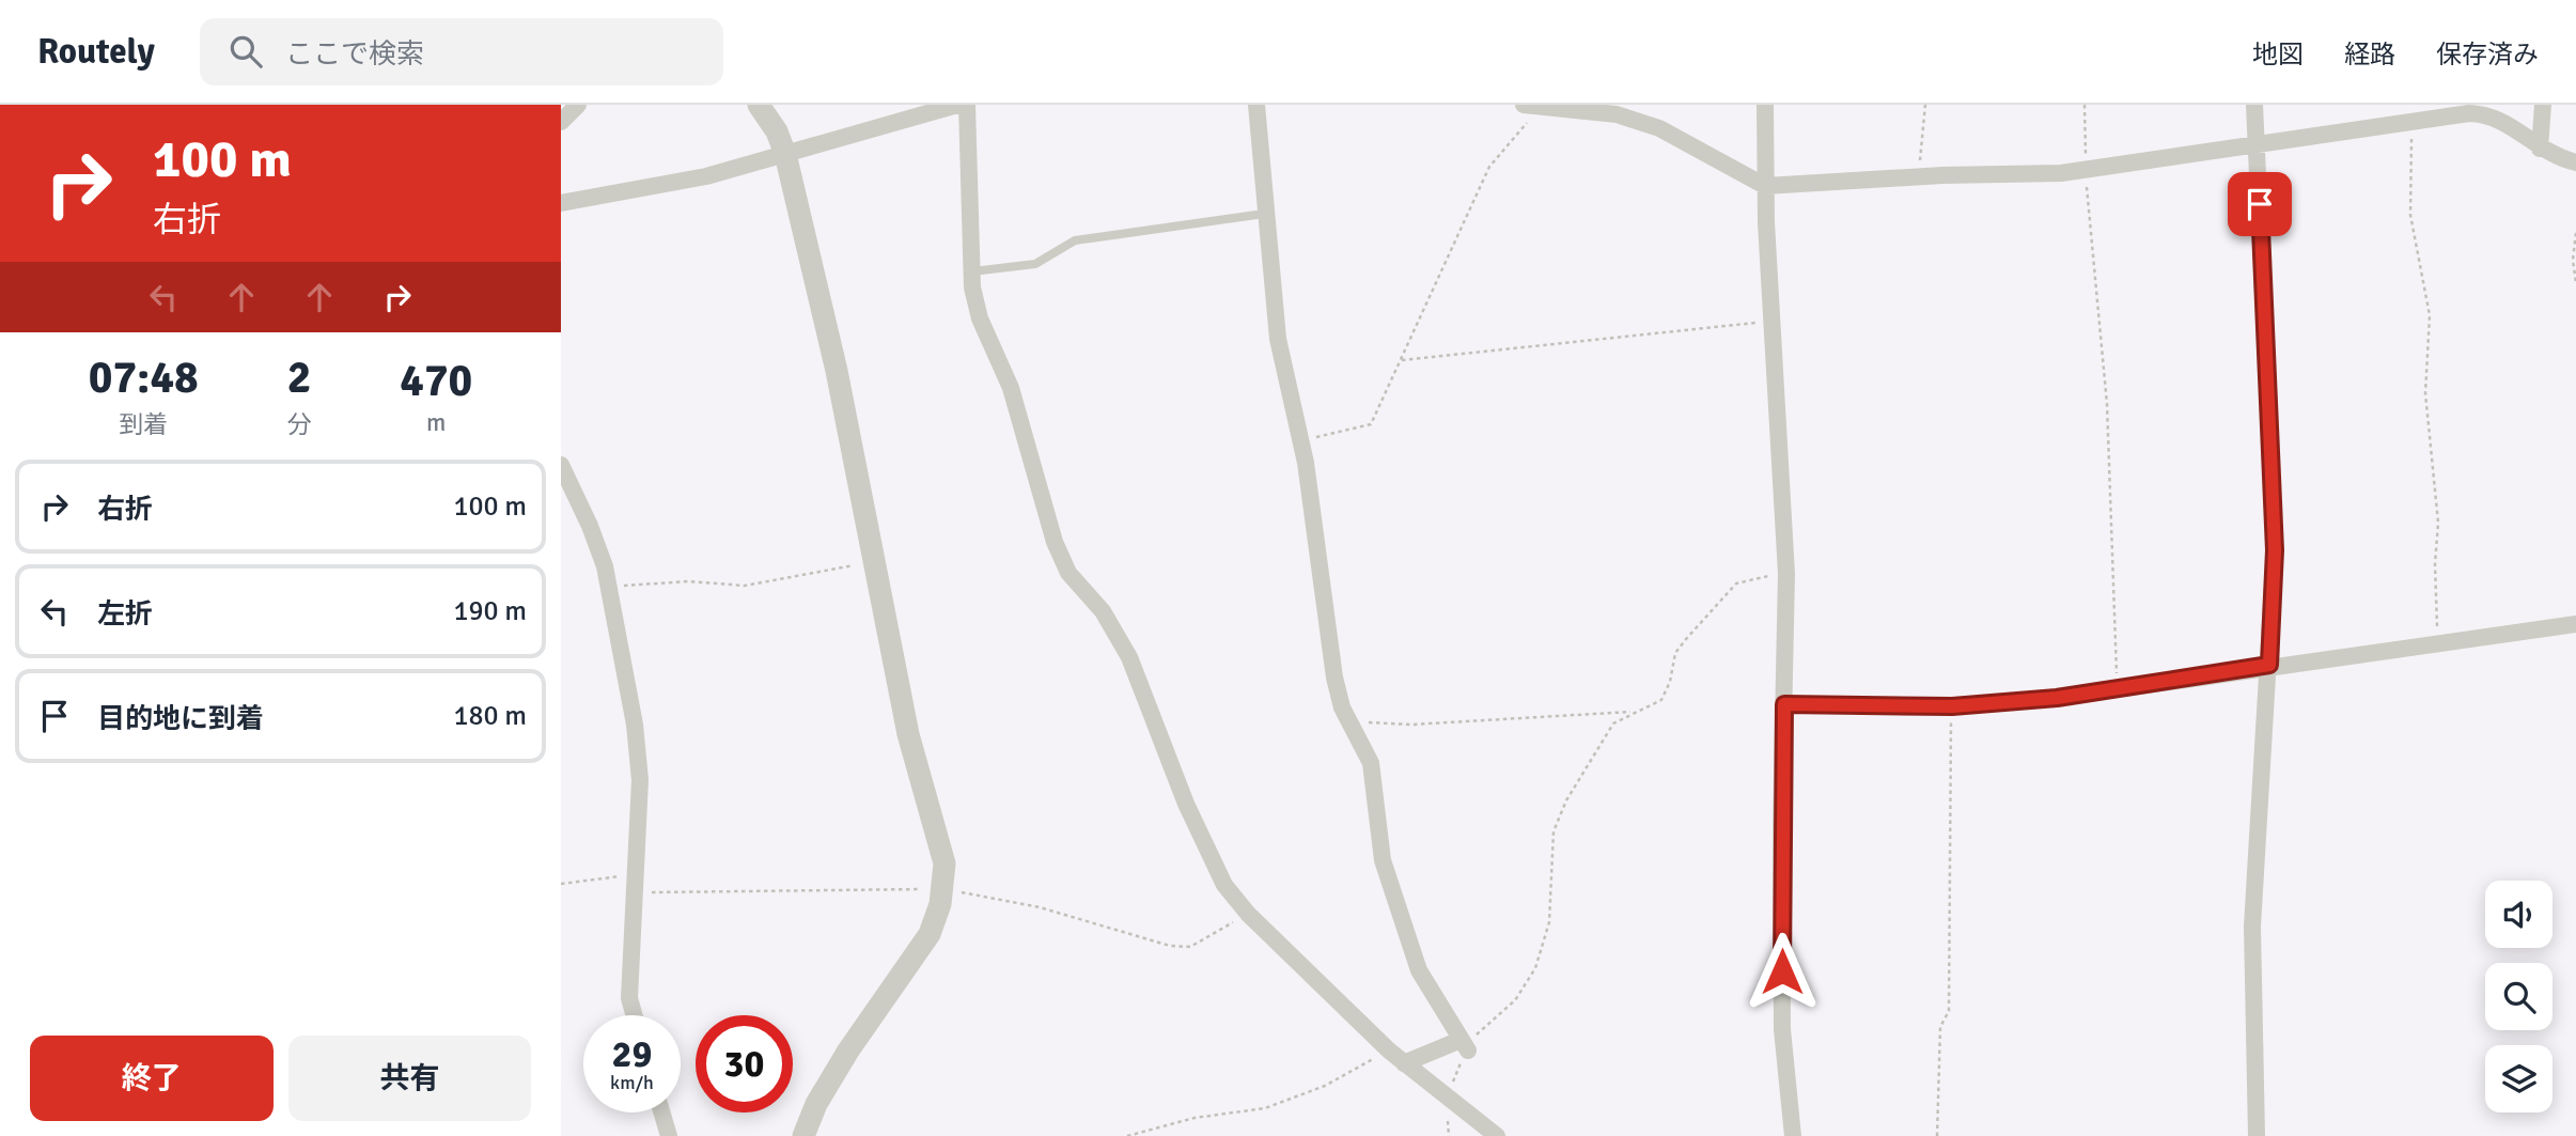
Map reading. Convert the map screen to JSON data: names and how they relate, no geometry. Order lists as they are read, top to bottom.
{
  "page": {
    "header": "Routely",
    "search": "ここで検索",
    "nav": ["地図", "経路", "保存済み"],
    "turn": ["100 m", "右折"],
    "eta": [
      "07:48",
      "到着",
      "2",
      "分",
      "470",
      "m"
    ],
    "list": [
      {
        "name": "右折",
        "value": "100 m"
      },
      {
        "name": "左折",
        "value": "190 m"
      },
      {
        "name": "目的地に到着",
        "value": "180 m"
      }
    ],
    "speed": "29 km/h",
    "limit": "30",
    "buttons": ["終了", "共有"]
  }
}
